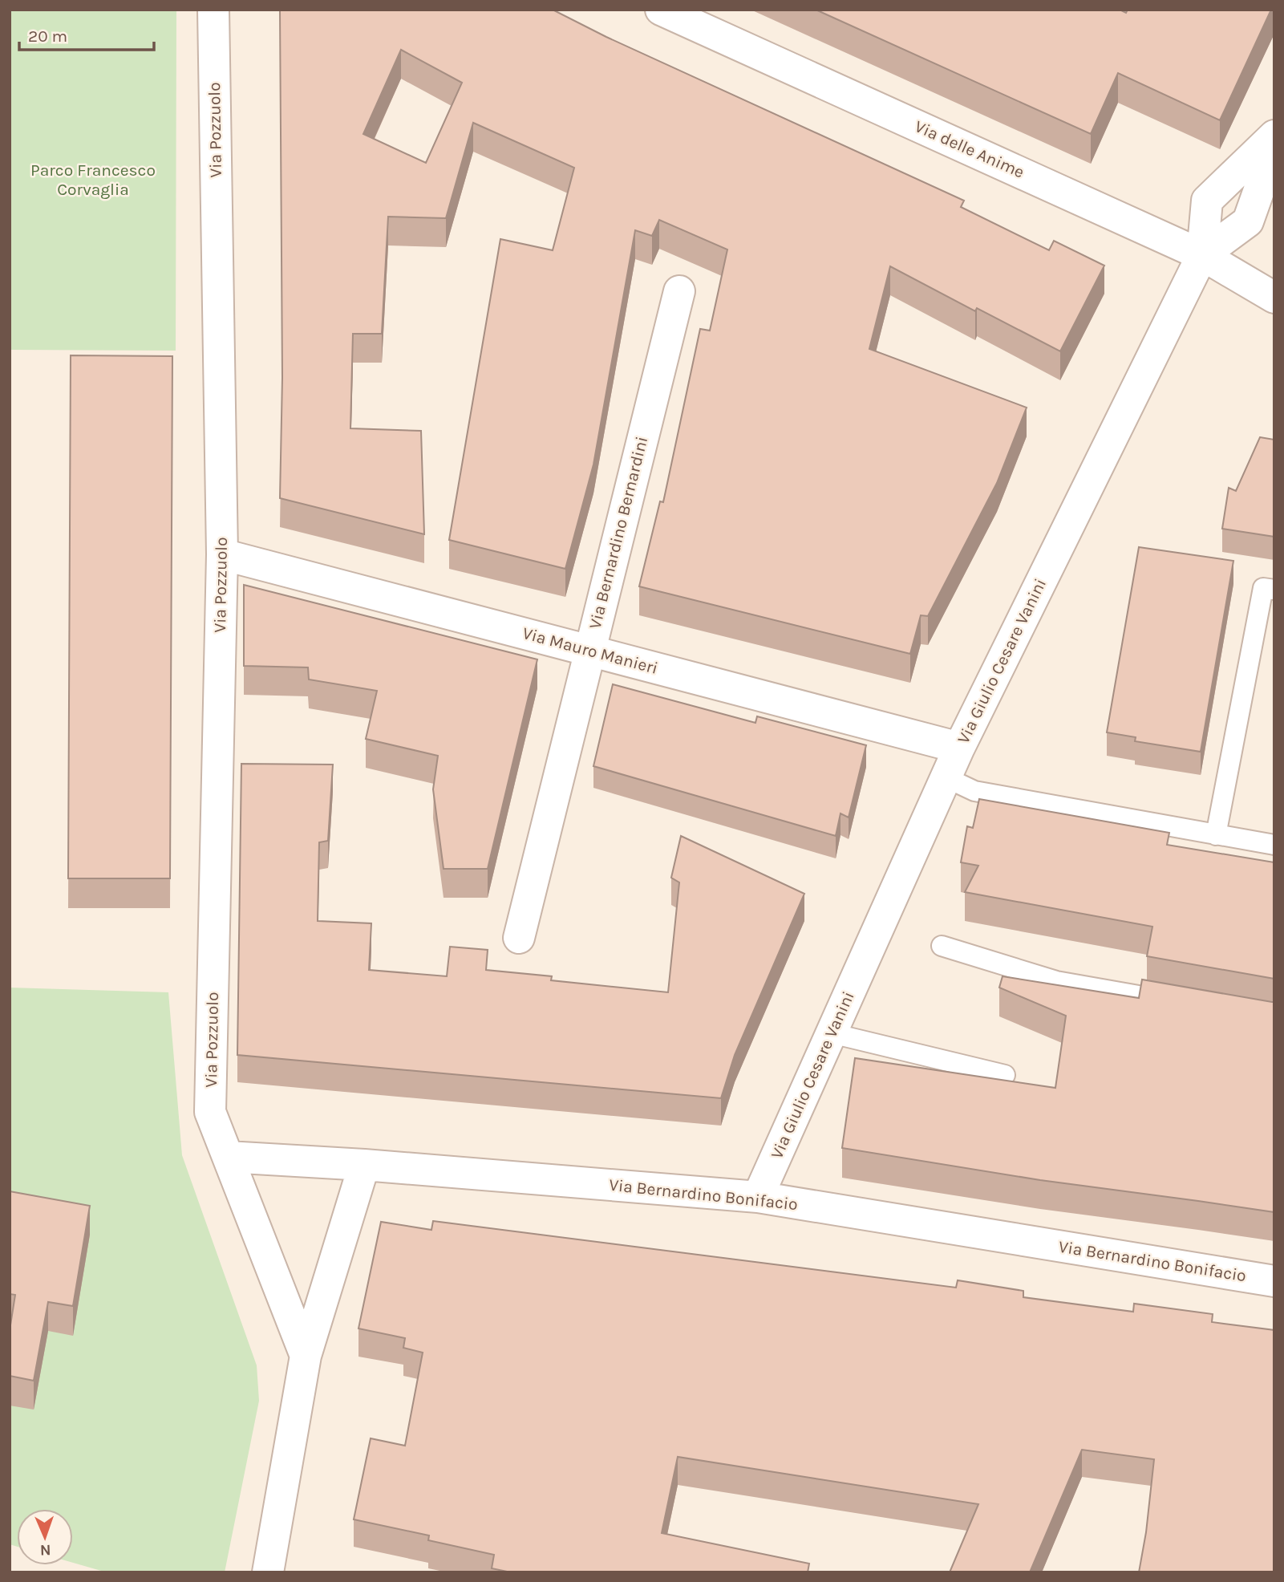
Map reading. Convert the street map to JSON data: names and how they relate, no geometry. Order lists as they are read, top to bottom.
{
  "streets": {
    "street": [
      "Via Pozzuolo",
      "Via delle Anime",
      "Via Bernardino Bernardini",
      "Via Mauro Manieri",
      "Via Giulio Cesare Vanini",
      "Via Bernardino Bonifacio"
    ]
  },
  "crossings": [
    ["Via Pozzuolo", "Via Mauro Manieri"],
    ["Via Pozzuolo", "Via Bernardino Bonifacio"],
    ["Via delle Anime", "Via Giulio Cesare Vanini"],
    ["Via Bernardino Bernardini", "Via Mauro Manieri"],
    ["Via Mauro Manieri", "Via Giulio Cesare Vanini"],
    ["Via Giulio Cesare Vanini", "Via Bernardino Bonifacio"]
  ],
  "parks": ["Parco Francesco Corvaglia"],
  "scale_bar": "20 m",
  "north": "bottom"
}
